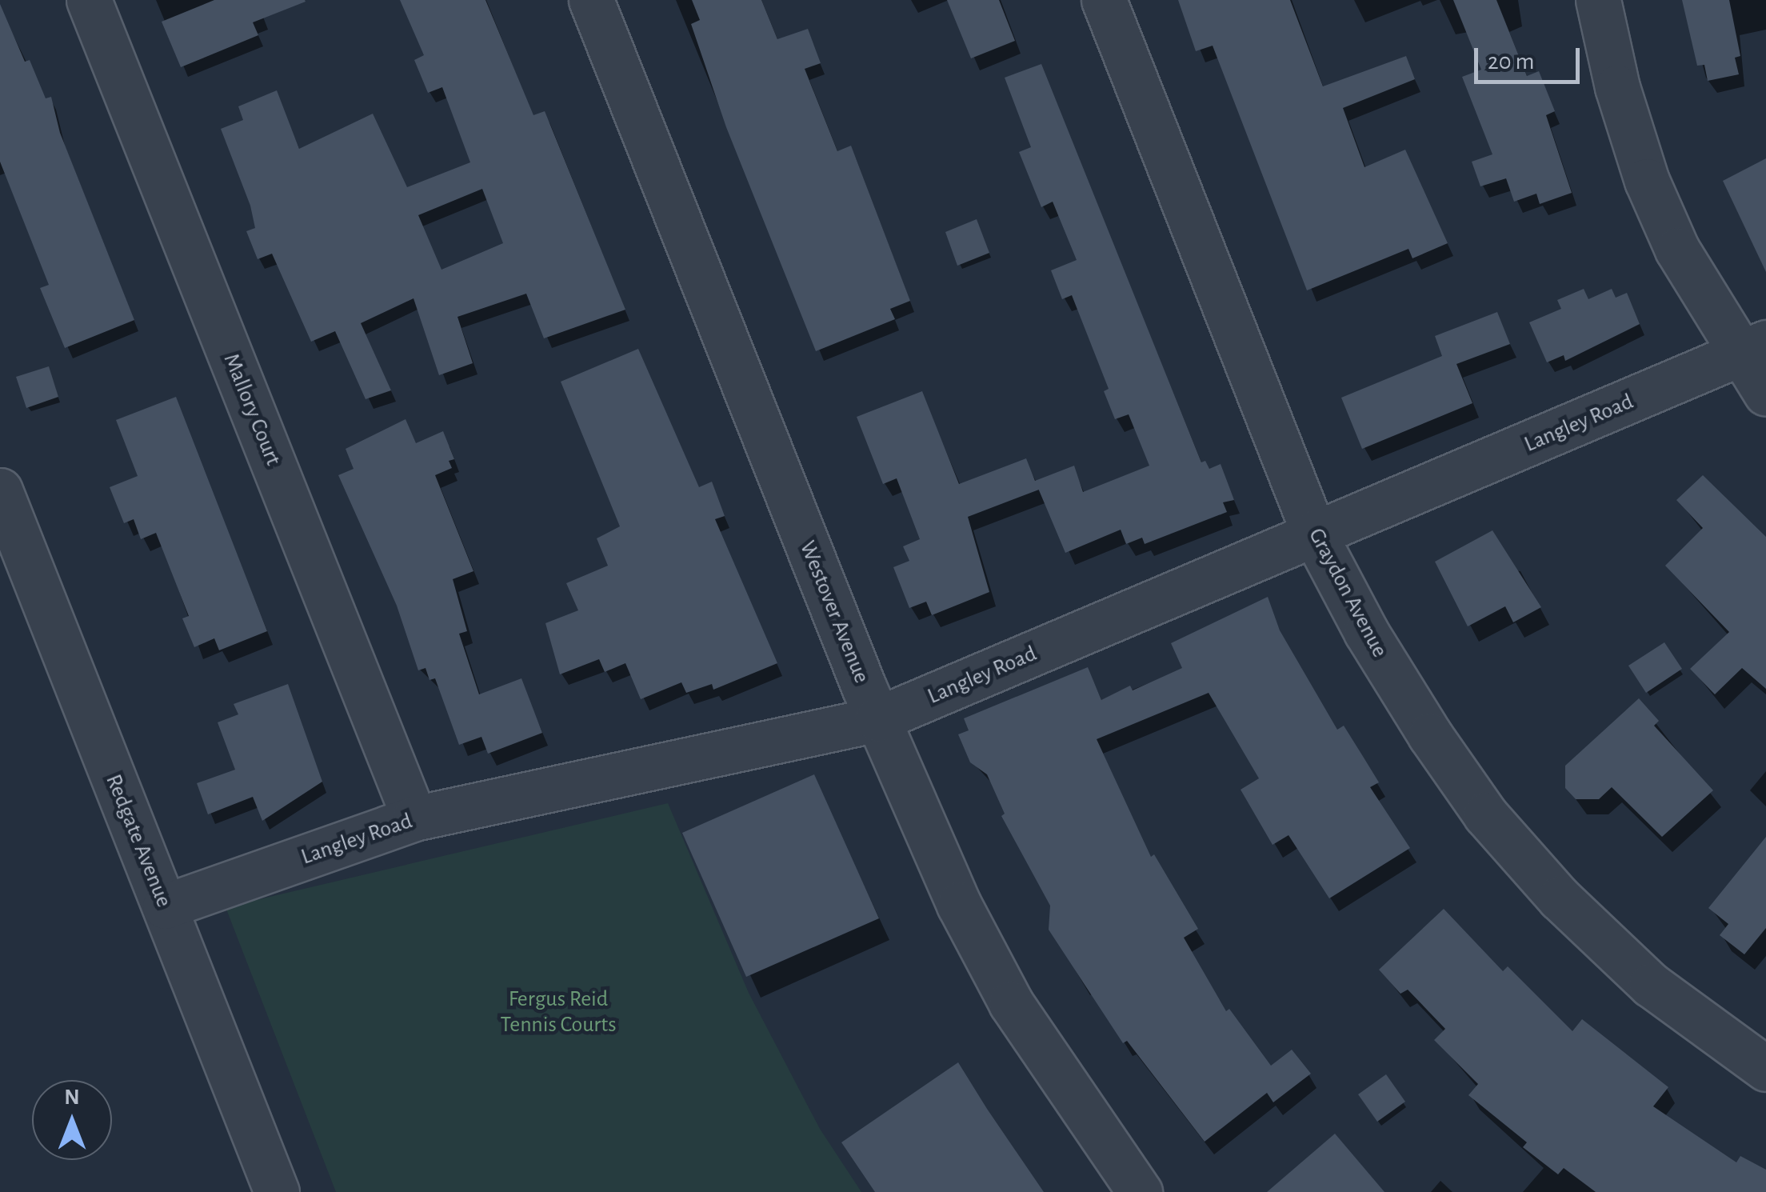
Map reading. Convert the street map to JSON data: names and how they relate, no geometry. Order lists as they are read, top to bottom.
{
  "streets": {
    "street": [
      "Mallory Court",
      "Langley Road",
      "Graydon Avenue",
      "Westover Avenue",
      "Redgate Avenue"
    ]
  },
  "crossings": [
    ["Mallory Court", "Langley Road"],
    ["Langley Road", "Graydon Avenue"],
    ["Langley Road", "Westover Avenue"],
    ["Langley Road", "Redgate Avenue"]
  ],
  "parks": ["Fergus Reid Tennis Courts"],
  "scale_bar": "20 m",
  "north": "top"
}
